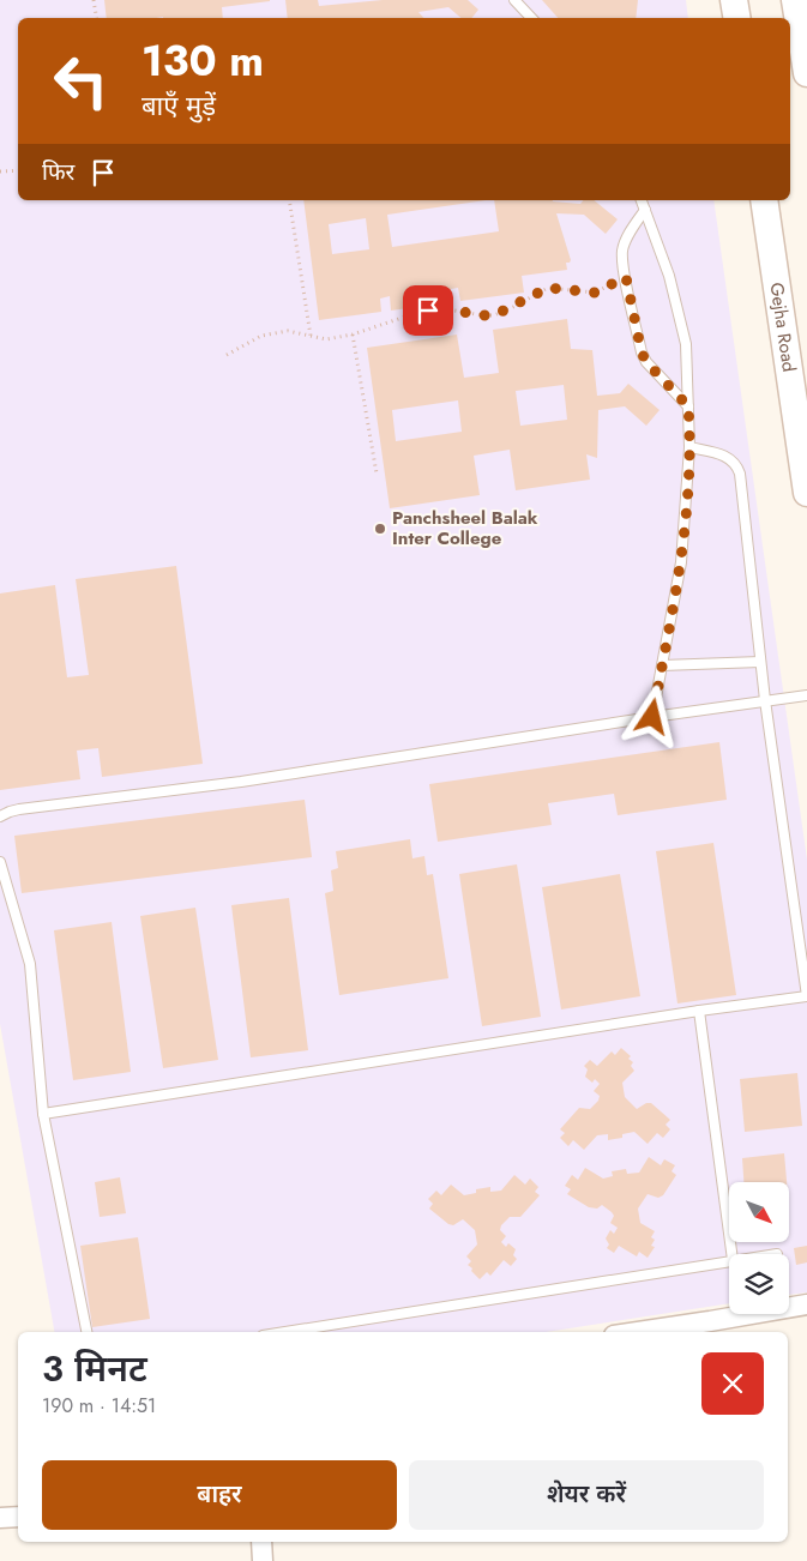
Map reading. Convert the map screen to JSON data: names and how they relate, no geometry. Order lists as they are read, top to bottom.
{
  "streets": {
    "street": ["Gejha Road"]
  },
  "places": ["Panchsheel Balak Inter College"],
  "north": "bottom right",
  "page": {
    "turn": ["130 m", "बाएँ मुड़ें"],
    "then": "फिर",
    "heading": ["3 मिनट", "190 m · 14:51"],
    "buttons": ["बाहर", "शेयर करें"]
  }
}
